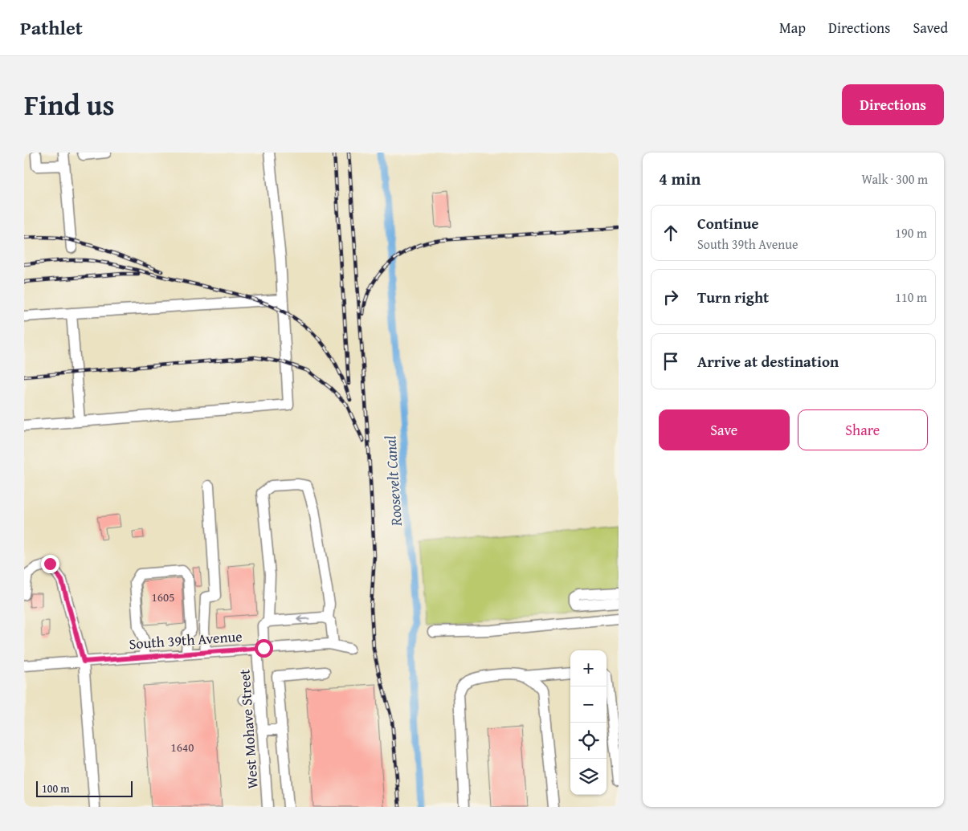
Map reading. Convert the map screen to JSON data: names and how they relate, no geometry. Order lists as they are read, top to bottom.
{
  "streets": {
    "street": ["South 39th Avenue", "West Mohave Street"]
  },
  "crossings": [
    ["South 39th Avenue", "West Mohave Street"]
  ],
  "water": ["Roosevelt Canal"],
  "house_numbers": ["1605", "1640"],
  "scale_bar": "100 m",
  "page": {
    "header": "Pathlet",
    "nav": ["Map", "Directions", "Saved"],
    "title": "Find us",
    "buttons": [
      "Directions",
      ["Save", "Share"]
    ],
    "heading": ["4 min", "Walk · 300 m"],
    "list": [
      ["Continue", "South 39th Avenue", "190 m"],
      ["Turn right", "110 m"],
      "Arrive at destination"
    ],
    "map_buttons": ["+", "−"],
    "scale": "100 m"
  }
}
